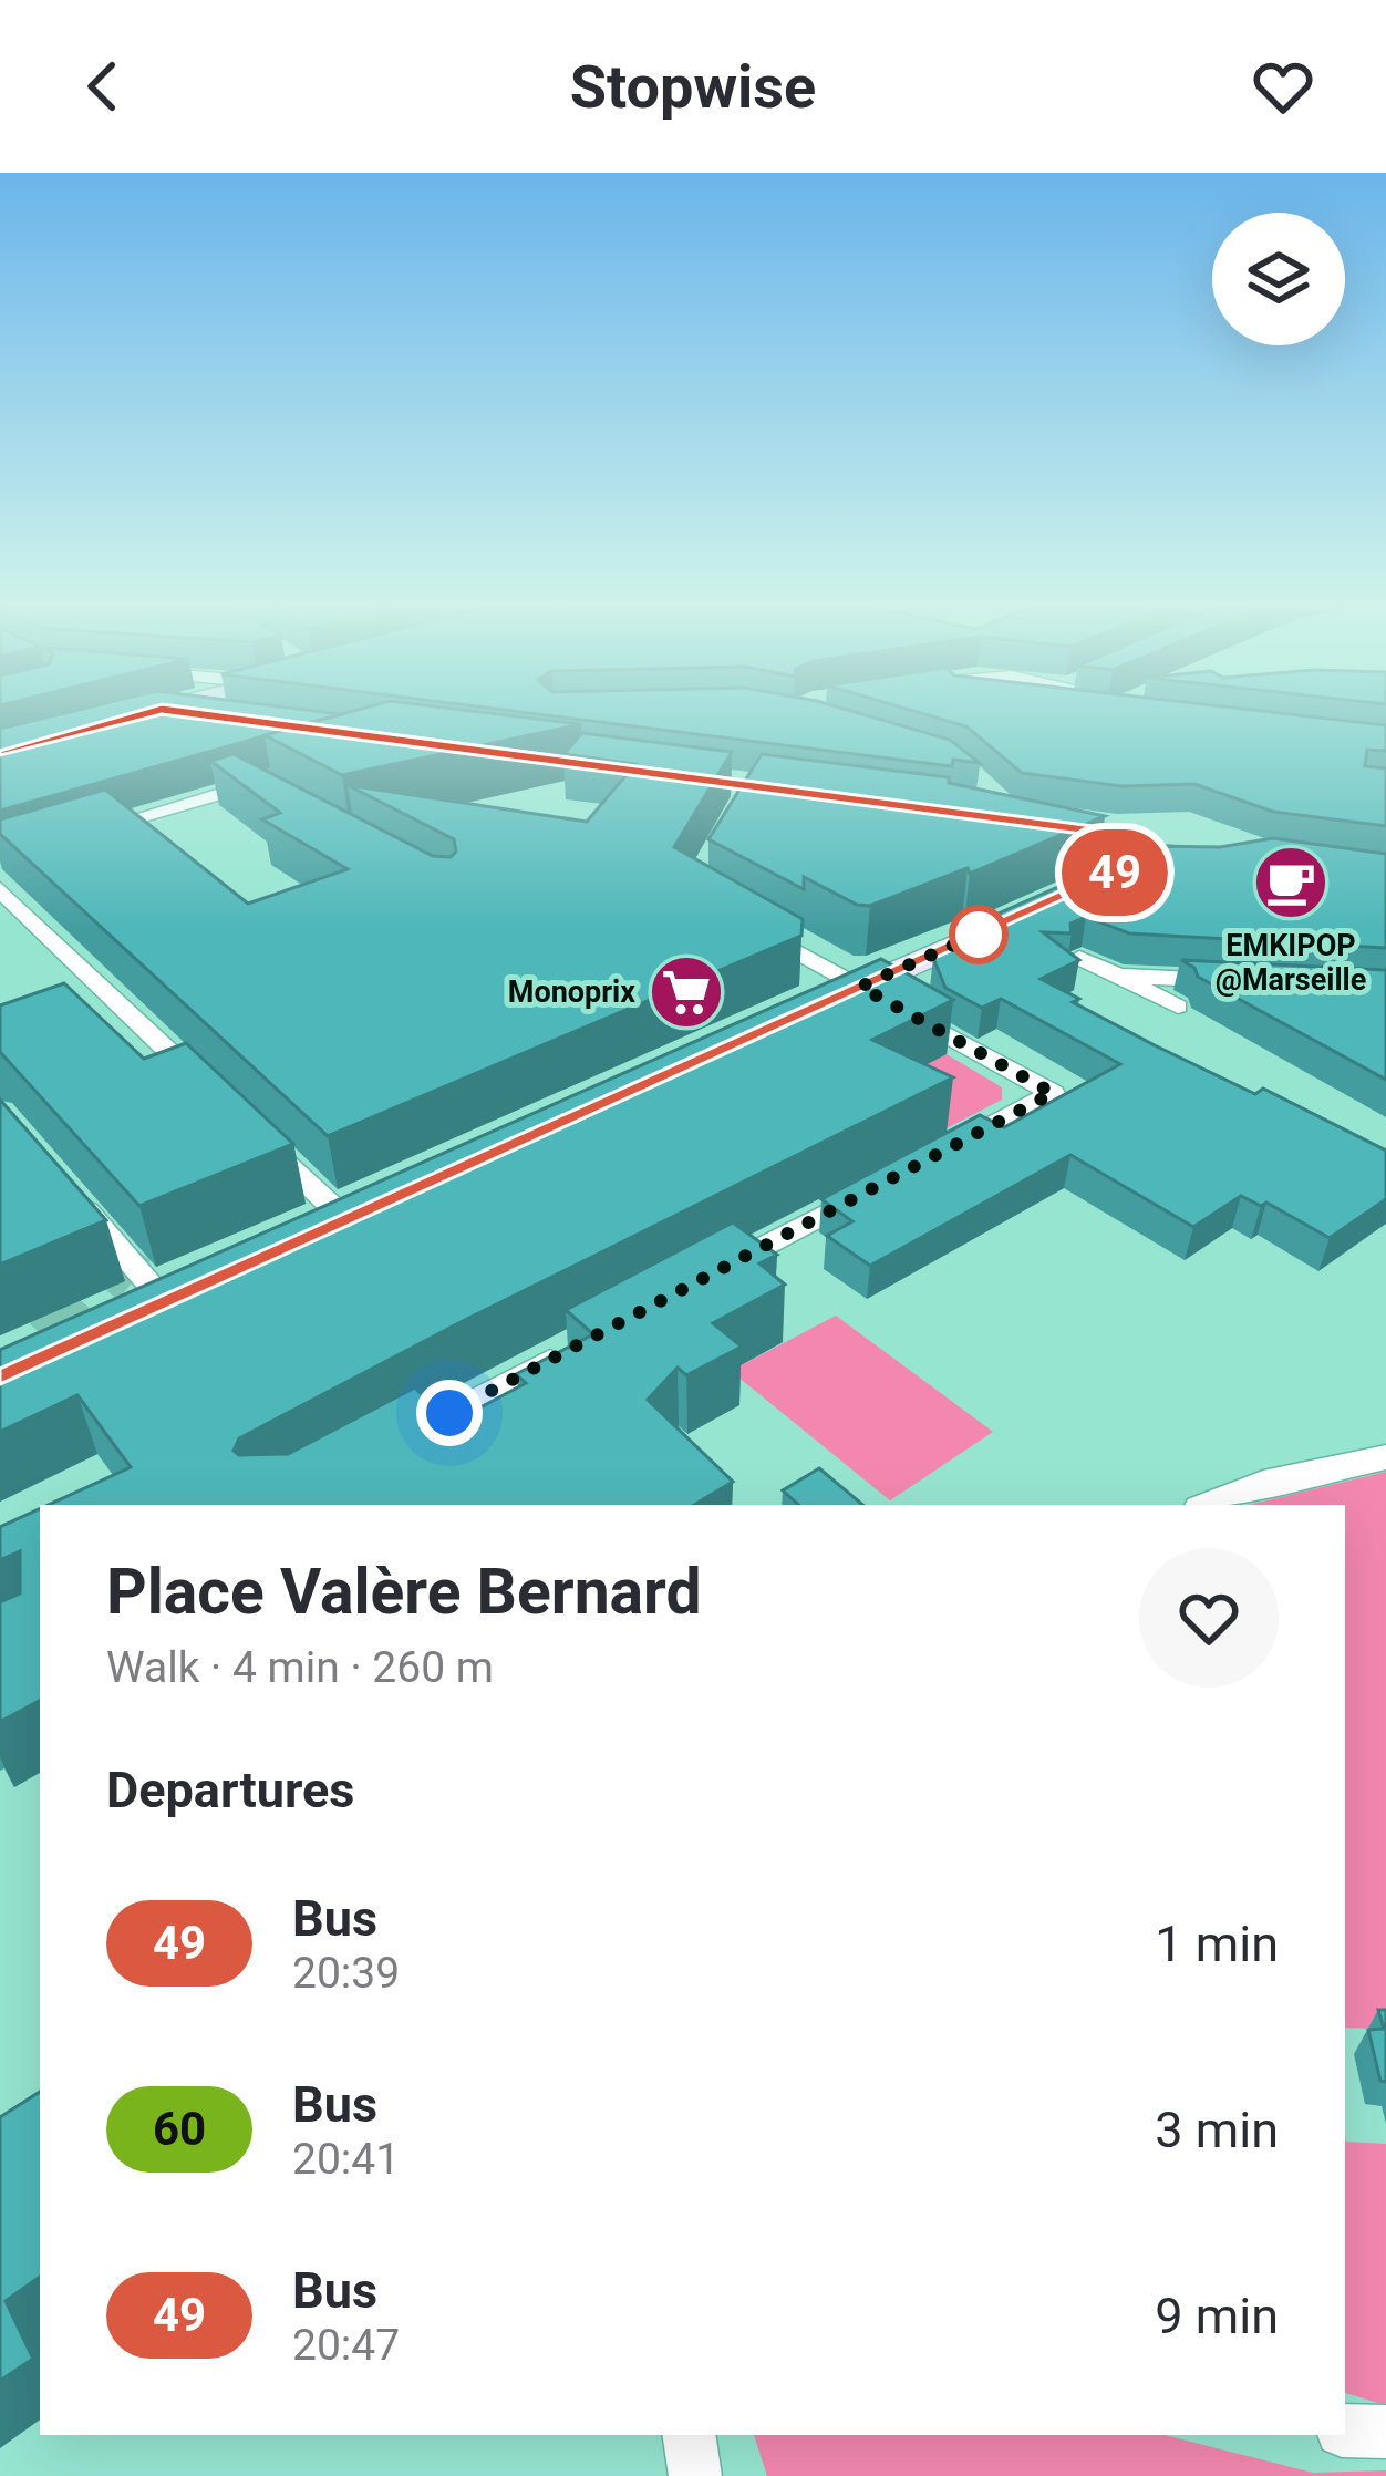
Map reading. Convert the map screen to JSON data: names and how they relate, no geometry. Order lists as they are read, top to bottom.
{
  "places": {
    "cafe": ["EMKIPOP @Marseille"],
    "supermarket": ["Monoprix"]
  },
  "lines": ["bus line 49"],
  "page": {
    "header": "Stopwise",
    "on_map": "49",
    "heading": [
      ["Place Valère Bernard", "Walk · 4 min · 260 m"],
      "Departures"
    ],
    "list": [
      {
        "mark": "49",
        "name": "Bus",
        "note": "20:39",
        "value": "1 min"
      },
      {
        "mark": "60",
        "name": "Bus",
        "note": "20:41",
        "value": "3 min"
      },
      {
        "mark": "49",
        "name": "Bus",
        "note": "20:47",
        "value": "9 min"
      }
    ]
  }
}
